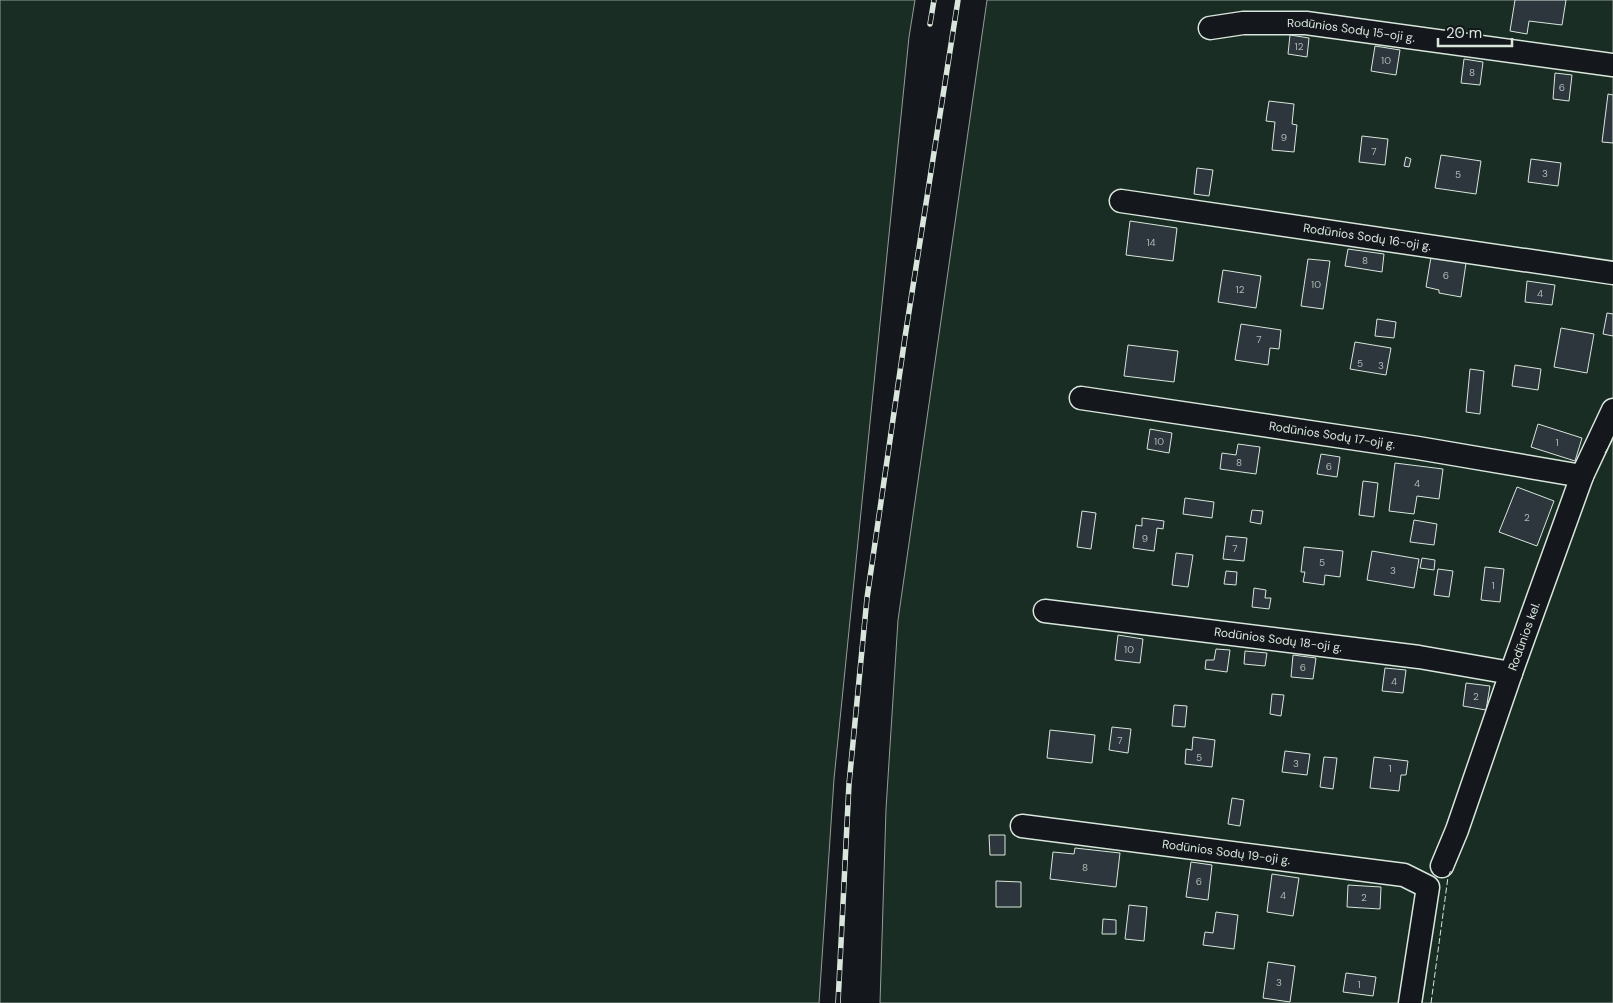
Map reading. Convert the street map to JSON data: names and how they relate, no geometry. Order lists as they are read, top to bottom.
{
  "streets": {
    "street": [
      "Rodūnios Sodų 15-oji g.",
      "Rodūnios Sodų 16-oji g.",
      "Rodūnios Sodų 17-oji g.",
      "Rodūnios kel.",
      "Rodūnios Sodų 18-oji g.",
      "Rodūnios Sodų 19-oji g."
    ]
  },
  "crossings": [
    ["Rodūnios Sodų 17-oji g.", "Rodūnios kel."],
    ["Rodūnios kel.", "Rodūnios Sodų 18-oji g."]
  ],
  "house_numbers": [
    "12",
    "10",
    "8",
    "6",
    "9",
    "7",
    "3",
    "5",
    "14",
    "8",
    "6",
    "10",
    "12",
    "4",
    "7",
    "5",
    "3",
    "10",
    "1",
    "8",
    "6",
    "4",
    "2",
    "9",
    "7",
    "5",
    "3",
    "1",
    "10",
    "6",
    "4",
    "2",
    "7",
    "5",
    "3",
    "1",
    "8",
    "6",
    "4",
    "2",
    "3",
    "1"
  ],
  "scale_bar": "20 m"
}
